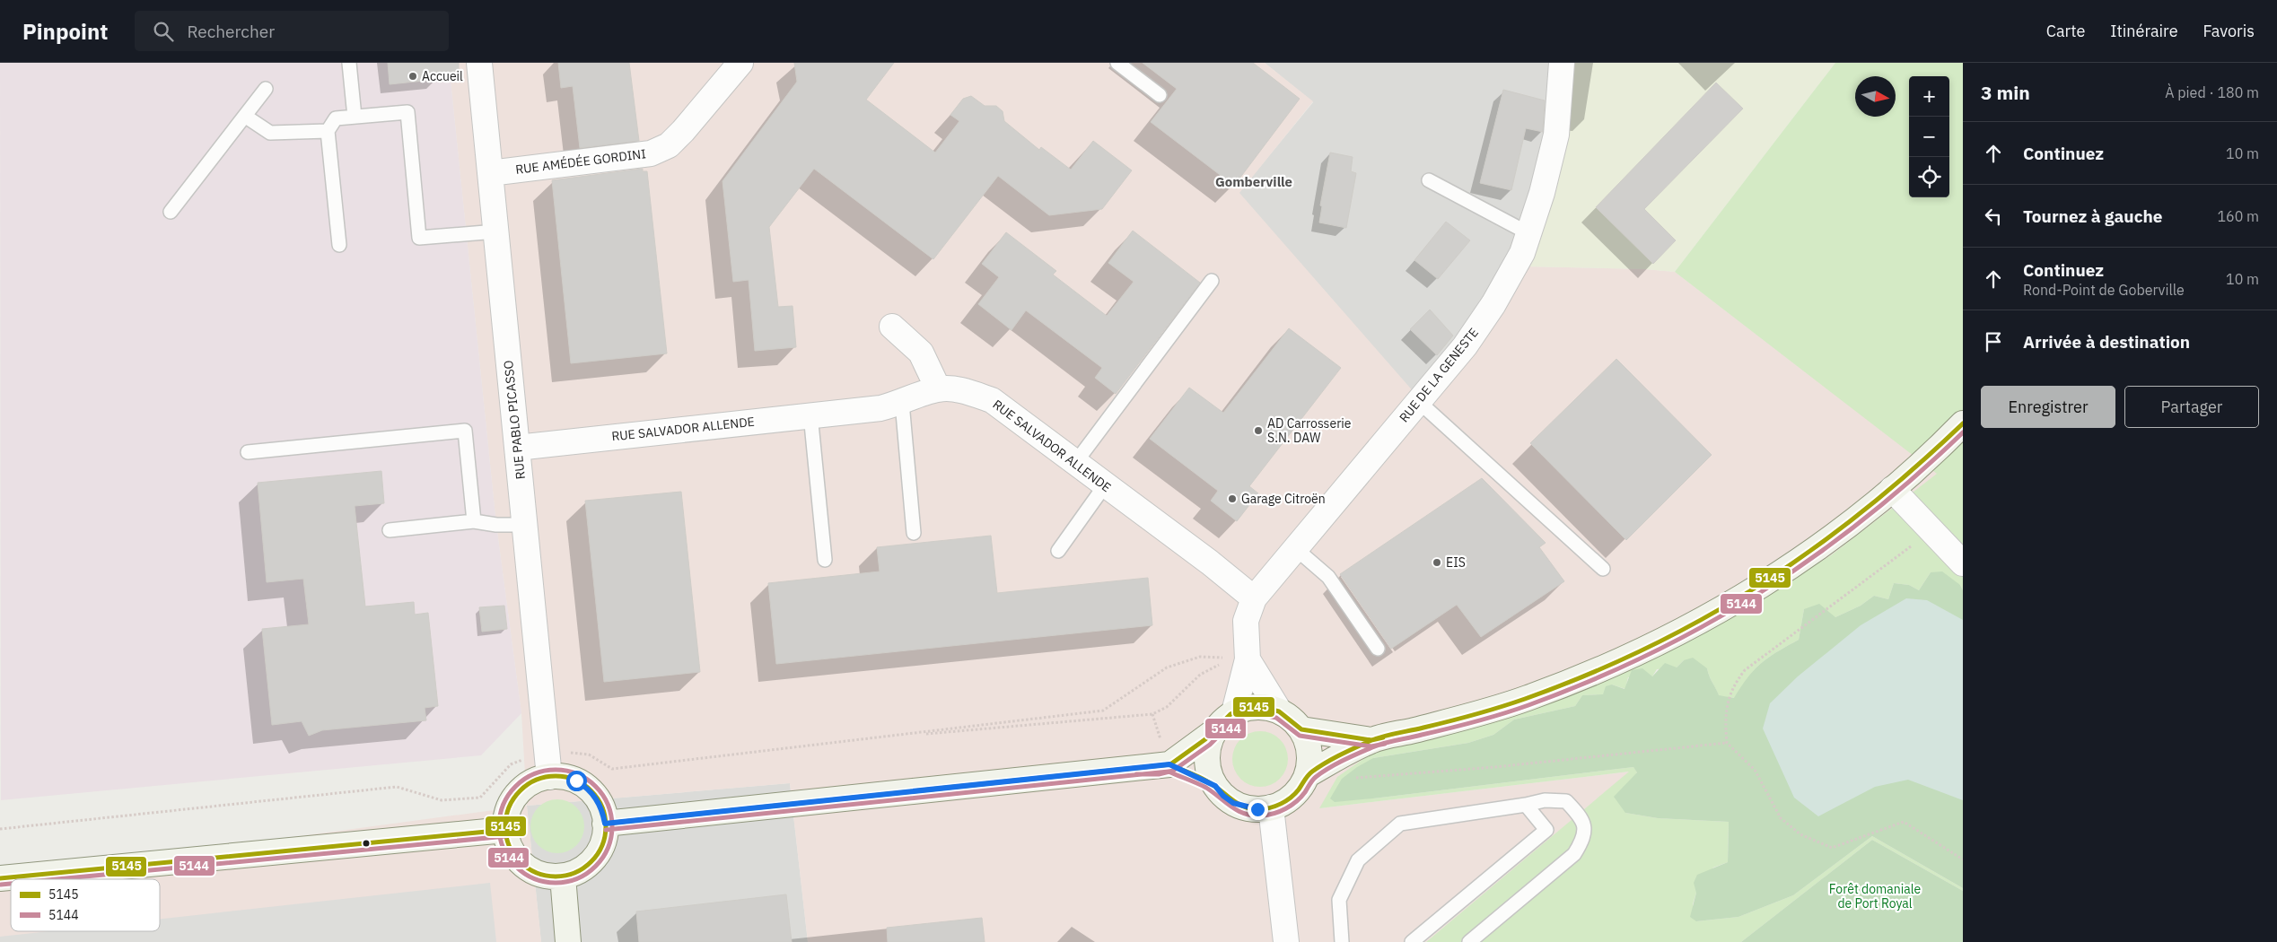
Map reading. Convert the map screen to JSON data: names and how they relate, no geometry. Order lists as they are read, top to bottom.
{
  "streets": {
    "street": [
      "RUE AMÉDÉE GORDINI",
      "RUE DE LA GENESTE",
      "RUE PABLO PICASSO",
      "RUE SALVADOR ALLENDE"
    ]
  },
  "crossings": [
    ["RUE AMÉDÉE GORDINI", "RUE PABLO PICASSO"],
    ["RUE DE LA GENESTE", "RUE SALVADOR ALLENDE"],
    ["RUE PABLO PICASSO", "RUE SALVADOR ALLENDE"]
  ],
  "districts": ["Gomberville"],
  "parks": ["Forêt domaniale de Port Royal"],
  "places": [
    "Accueil",
    "AD Carrosserie S.N. DAW",
    "Garage Citroën",
    "EIS"
  ],
  "lines": ["transit line 5145", "transit line 5144"],
  "legend": ["5145", "5144"],
  "north": "right",
  "page": {
    "header": "Pinpoint",
    "search": "Rechercher",
    "nav": ["Carte", "Itinéraire", "Favoris"],
    "heading": ["3 min", "À pied · 180 m"],
    "map_buttons": ["+", "−"],
    "list": [
      ["Continuez", "10 m"],
      ["Tournez à gauche", "160 m"],
      ["Continuez", "Rond-Point de Goberville", "10 m"],
      "Arrivée à destination"
    ],
    "buttons": ["Enregistrer", "Partager"]
  }
}
